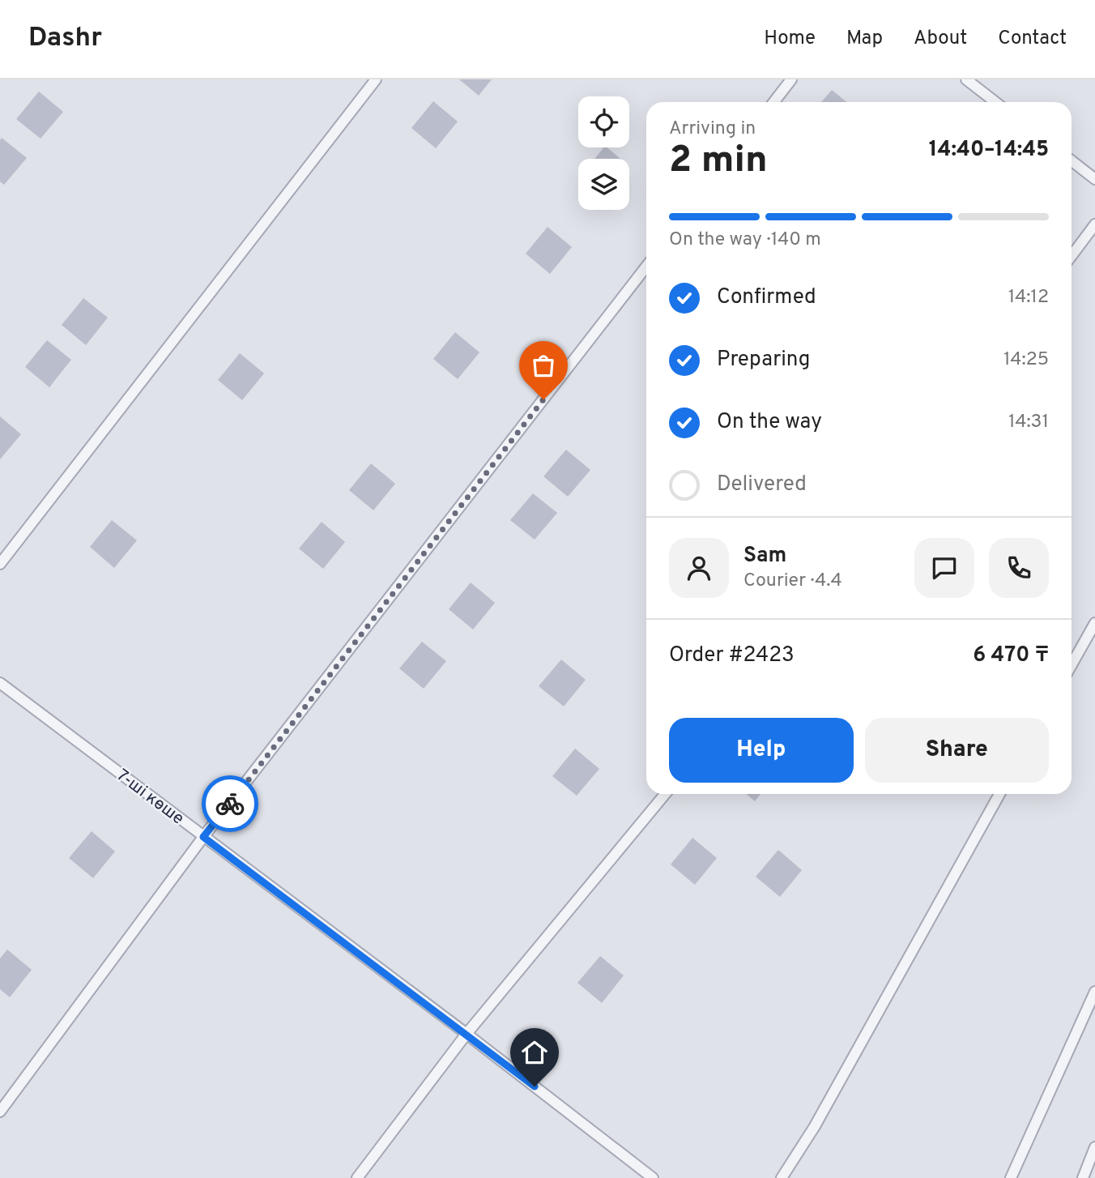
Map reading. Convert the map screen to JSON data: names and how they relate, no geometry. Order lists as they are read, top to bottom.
{
  "streets": {
    "lane": ["7-ші көше"]
  },
  "page": {
    "header": "Dashr",
    "nav": [
      "Home",
      "Map",
      "About",
      "Contact"
    ],
    "heading": ["2 min", "Arriving in", "14:40–14:45"],
    "panel": [
      "Sam",
      "Courier · 4.4",
      "Order #2423",
      "6 470 ₸"
    ],
    "bar": "On the way · 140 m",
    "list": [
      ["Confirmed", "14:12"],
      ["Preparing", "14:25"],
      ["On the way", "14:31"],
      "Delivered"
    ],
    "buttons": ["Help", "Share"]
  }
}
